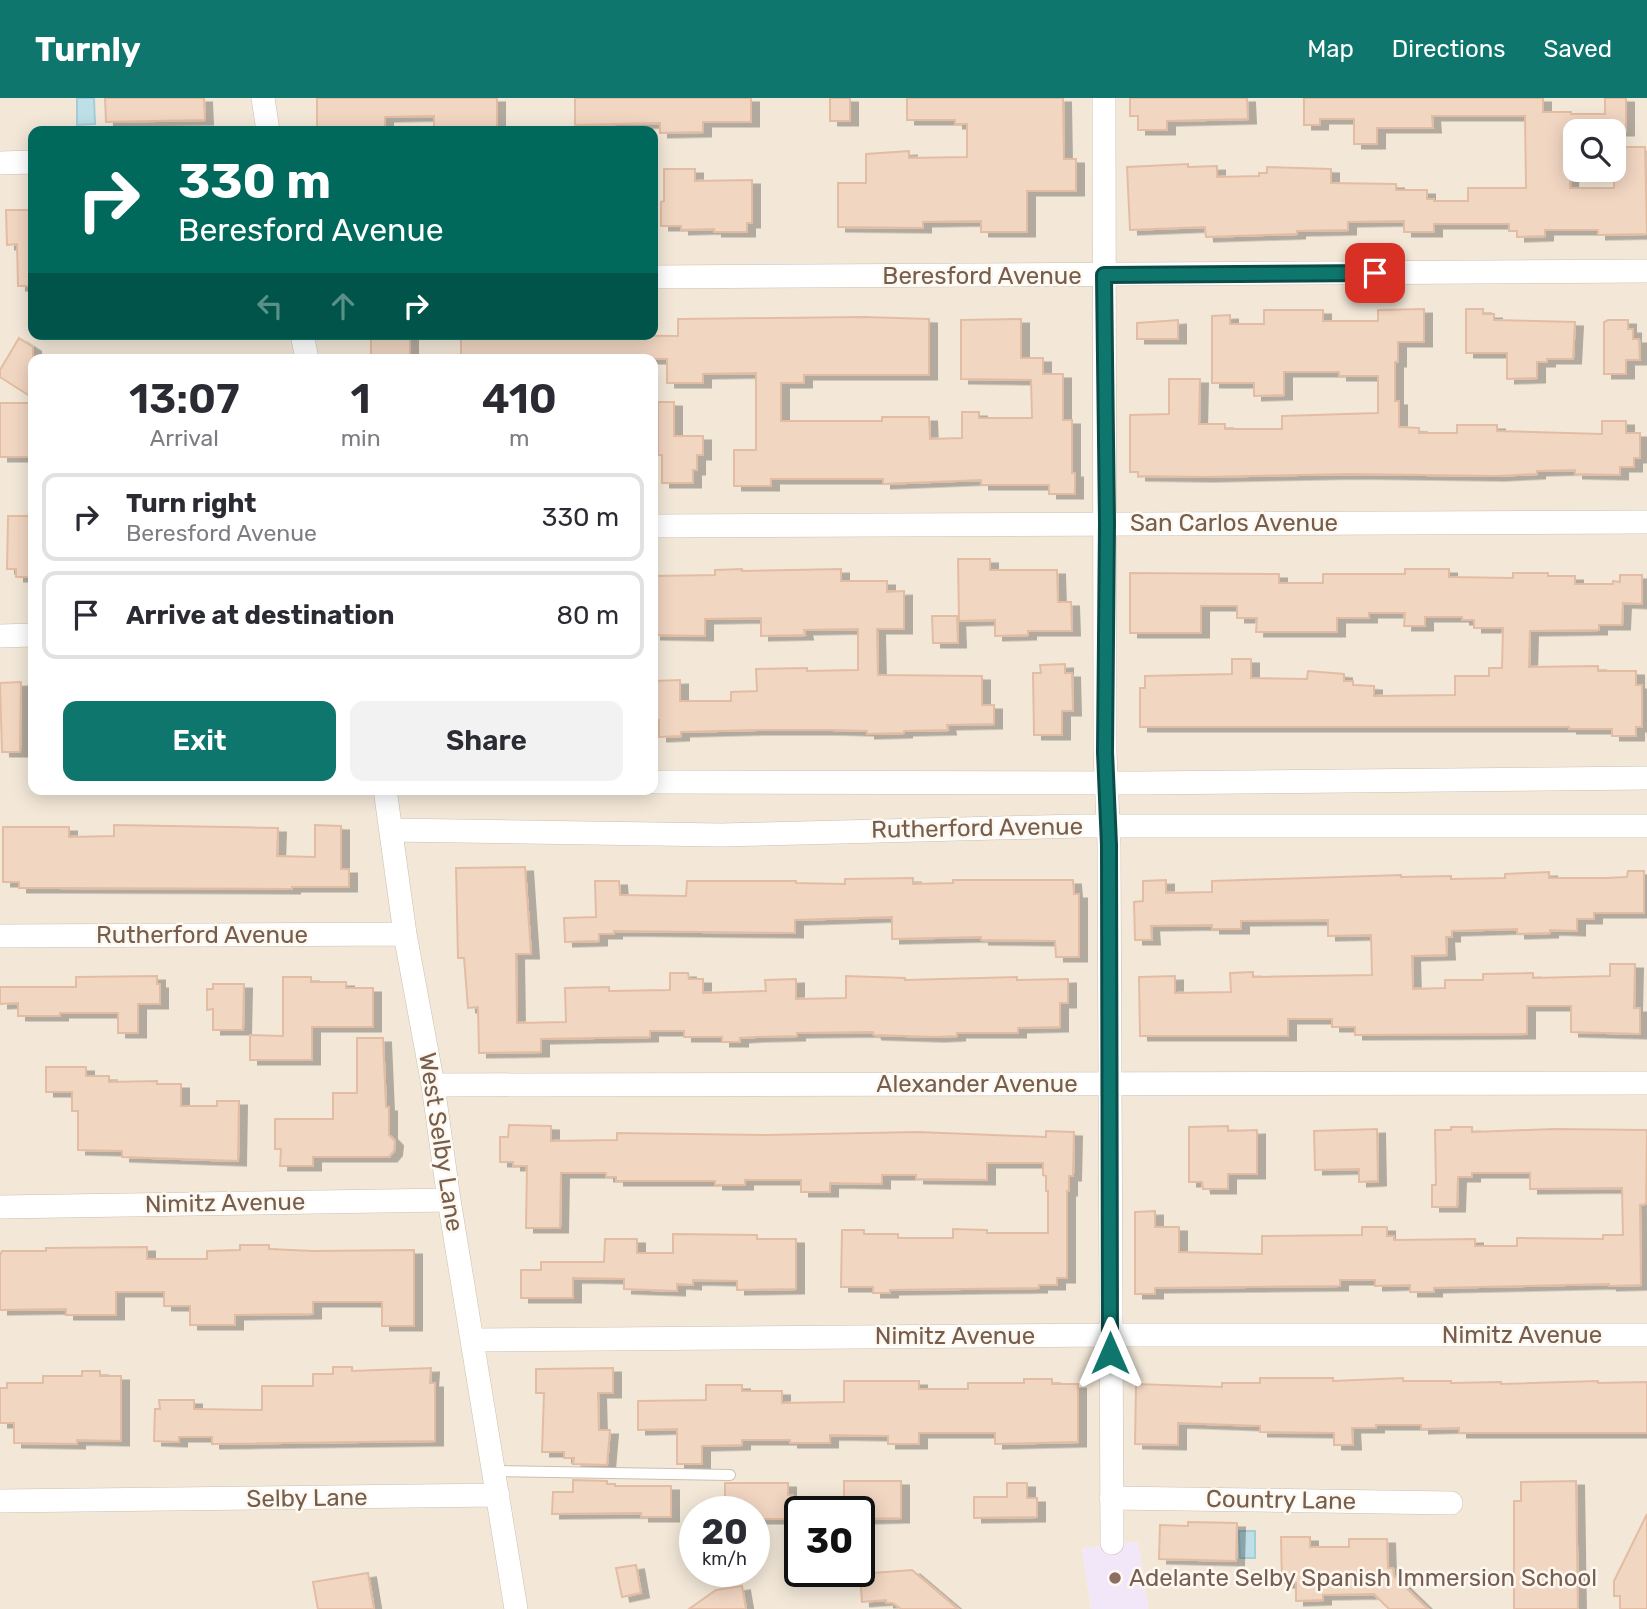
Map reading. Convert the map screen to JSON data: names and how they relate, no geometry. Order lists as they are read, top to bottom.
{
  "streets": {
    "street": [
      "Beresford Avenue",
      "San Carlos Avenue",
      "Rutherford Avenue",
      "Alexander Avenue",
      "West Selby Lane",
      "Nimitz Avenue",
      "Selby Lane",
      "Country Lane"
    ]
  },
  "crossings": [
    ["Rutherford Avenue", "West Selby Lane"],
    ["Alexander Avenue", "West Selby Lane"],
    ["West Selby Lane", "Nimitz Avenue"],
    ["West Selby Lane", "Selby Lane"]
  ],
  "places": ["Adelante Selby Spanish Immersion School"],
  "page": {
    "header": "Turnly",
    "nav": ["Map", "Directions", "Saved"],
    "turn": ["330 m", "Beresford Avenue"],
    "eta": [
      "13:07",
      "Arrival",
      "1",
      "min",
      "410",
      "m"
    ],
    "list": [
      {
        "name": "Turn right",
        "note": "Beresford Avenue",
        "value": "330 m"
      },
      {
        "name": "Arrive at destination",
        "value": "80 m"
      }
    ],
    "buttons": ["Exit", "Share"],
    "speed": "20 km/h",
    "limit": "30"
  }
}
